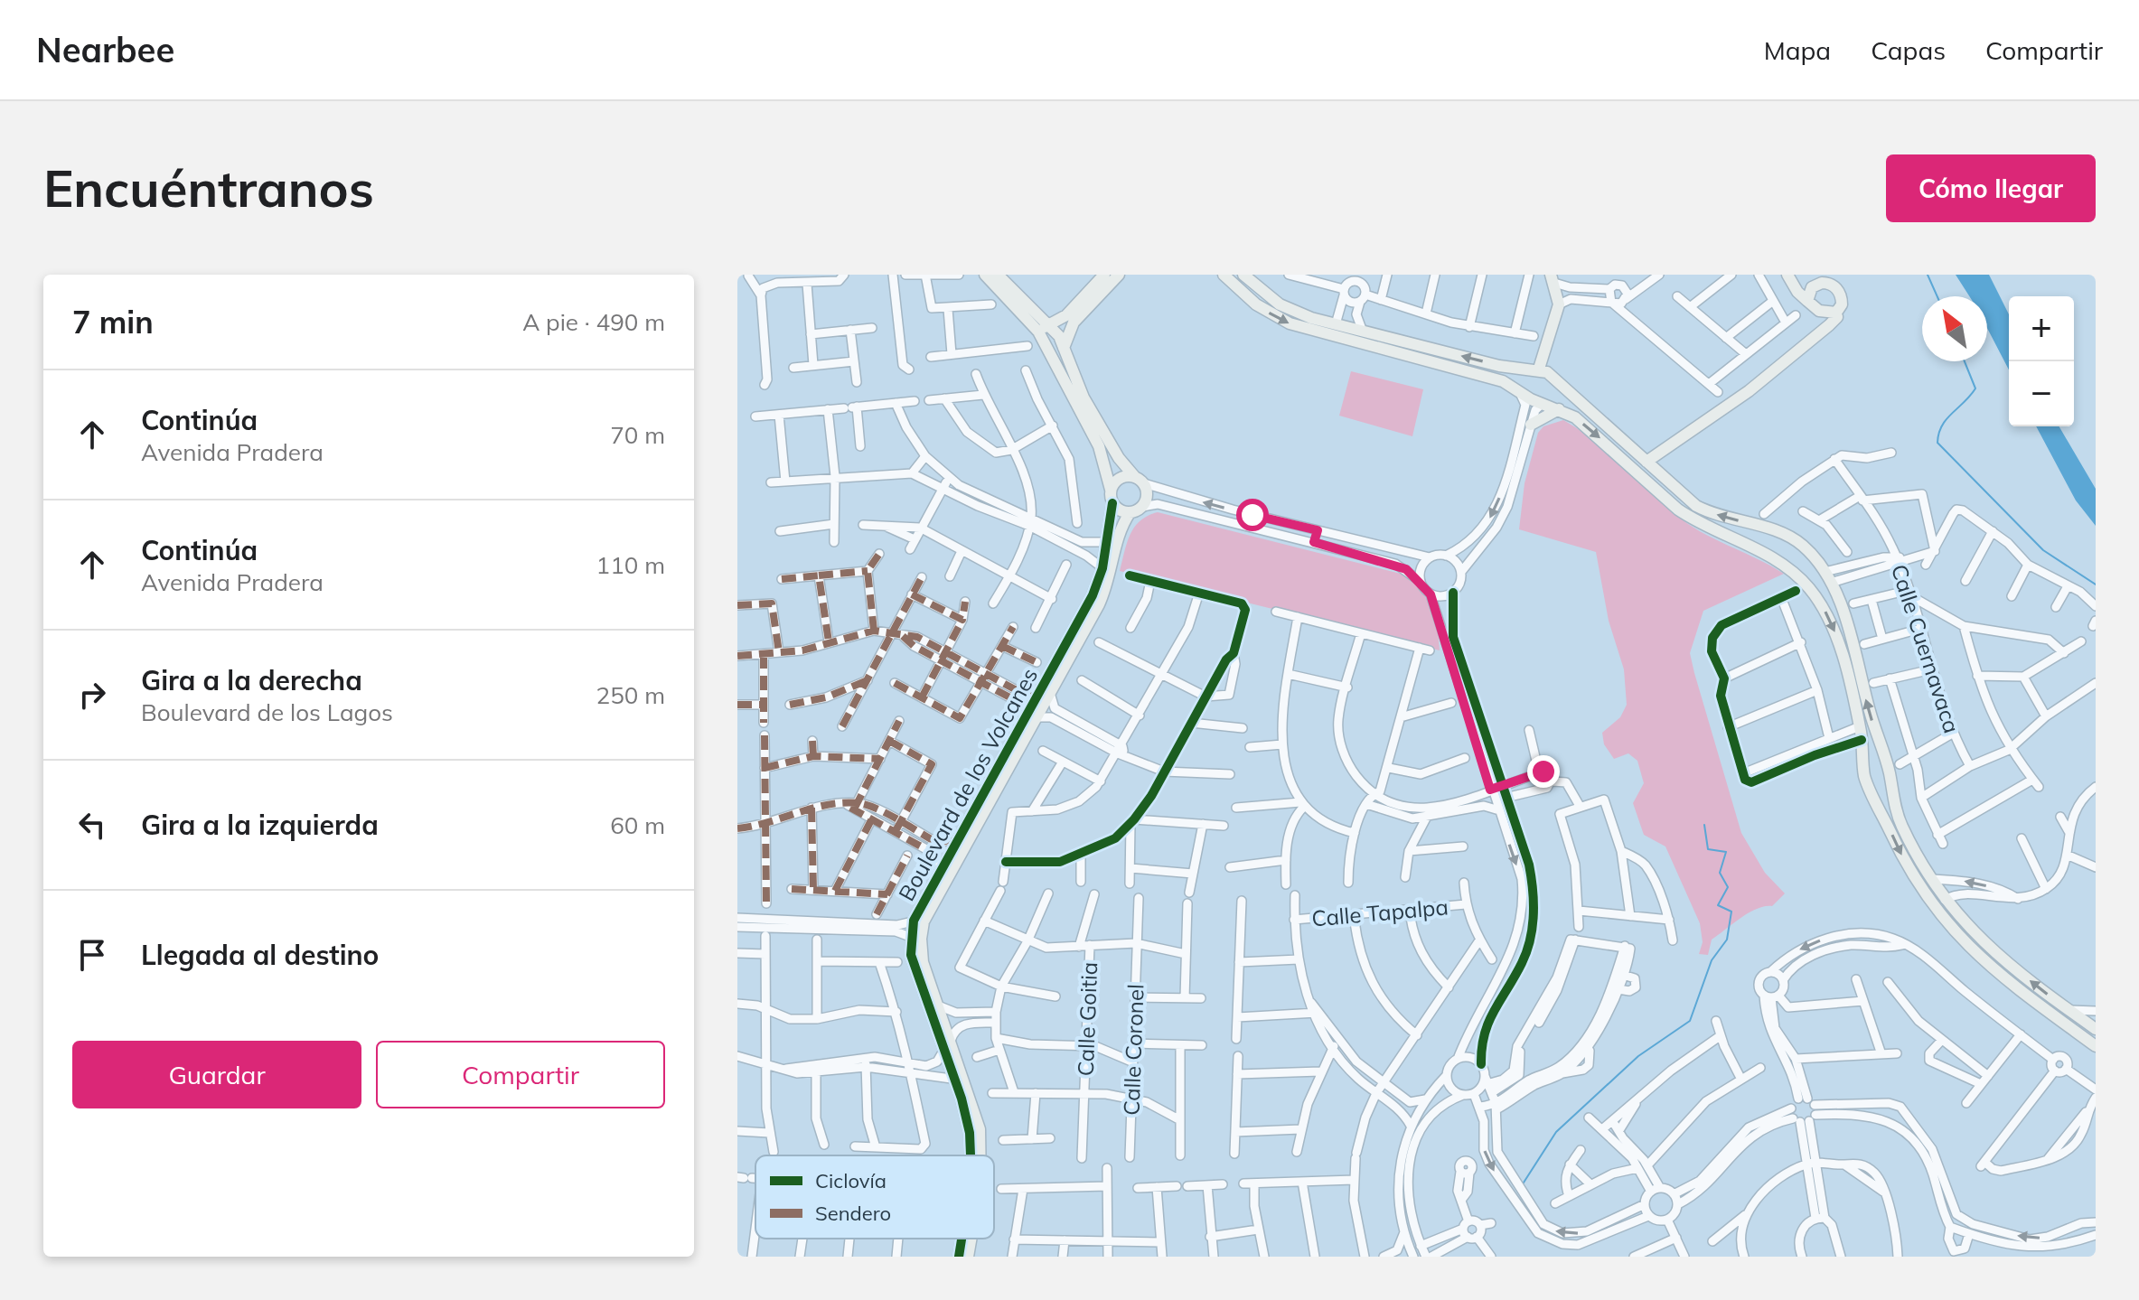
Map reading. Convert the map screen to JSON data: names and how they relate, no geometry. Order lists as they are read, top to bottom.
{
  "streets": {
    "street": [
      "Calle Cuernavaca",
      "Boulevard de los Volcanes",
      "Calle Tapalpa",
      "Calle Goitia",
      "Calle Coronel"
    ]
  },
  "legend": ["Ciclovía", "Sendero"],
  "north": "top left",
  "page": {
    "header": "Nearbee",
    "nav": ["Mapa", "Capas", "Compartir"],
    "buttons": [
      "Cómo llegar",
      ["Guardar", "Compartir"]
    ],
    "title": "Encuéntranos",
    "heading": ["7 min", "A pie · 490 m"],
    "map_buttons": ["+", "−"],
    "list": [
      ["Continúa", "Avenida Pradera", "70 m"],
      ["Continúa", "Avenida Pradera", "110 m"],
      ["Gira a la derecha", "Boulevard de los Lagos", "250 m"],
      ["Gira a la izquierda", "60 m"],
      "Llegada al destino"
    ]
  }
}
